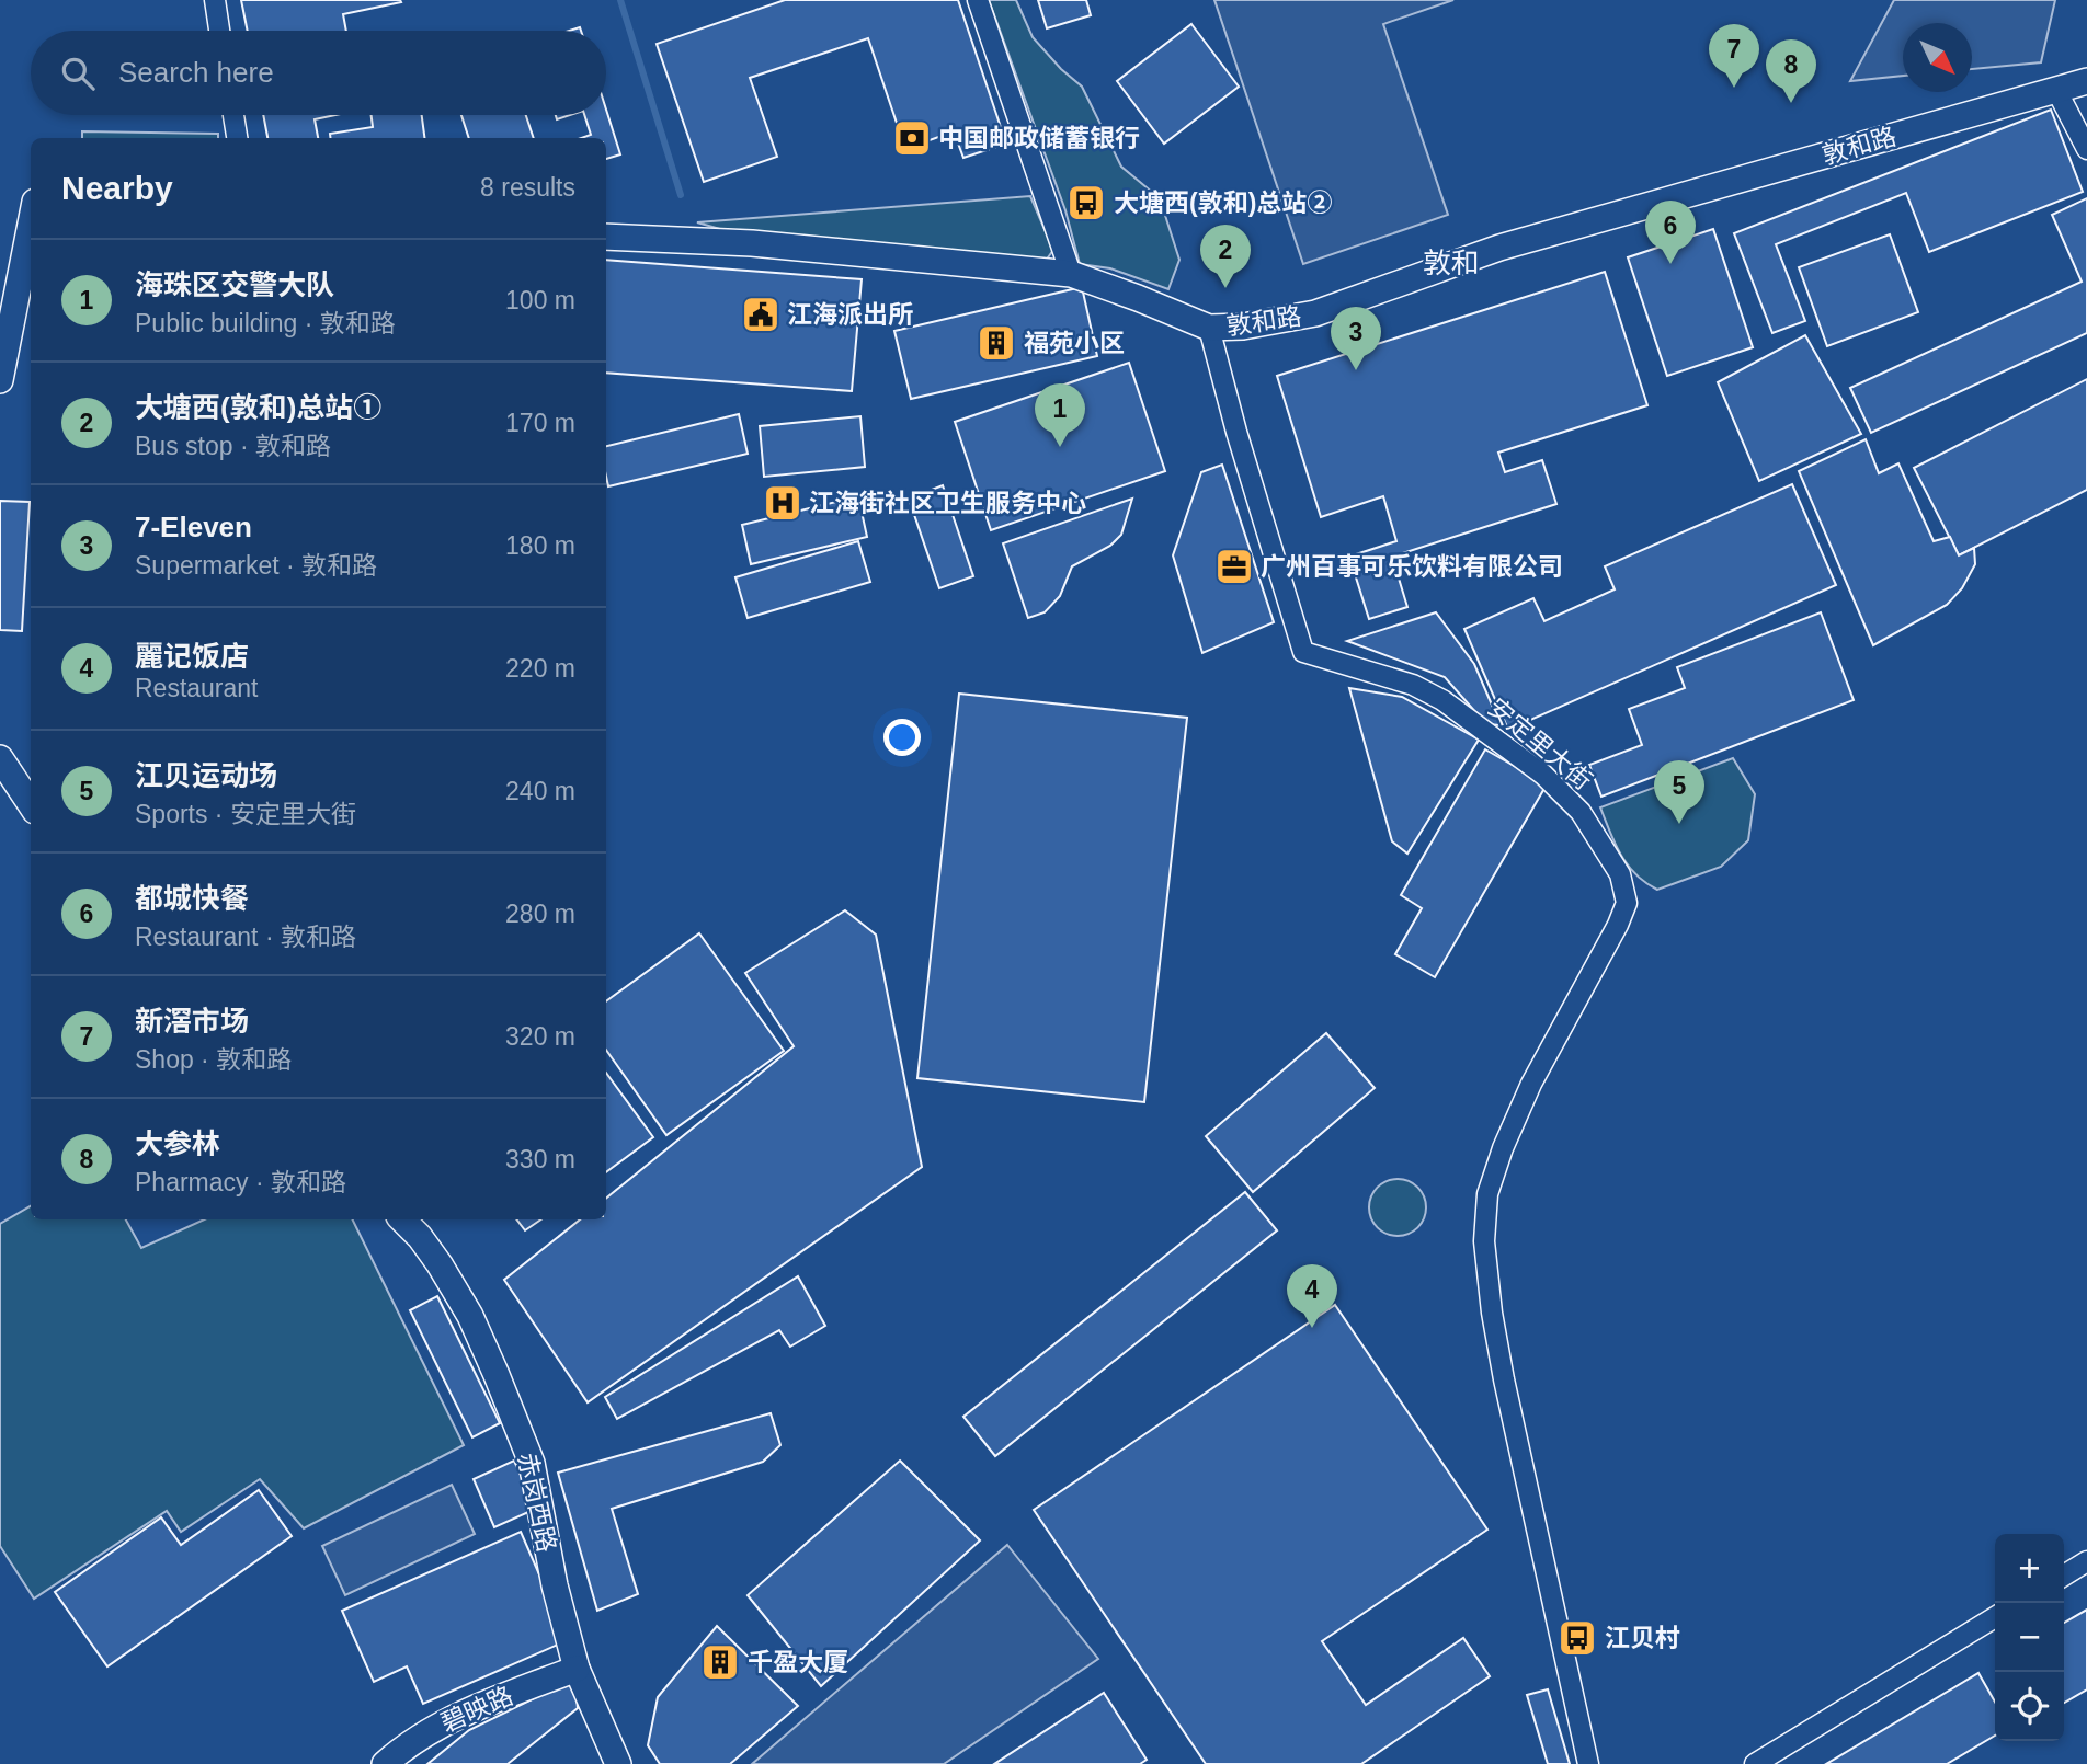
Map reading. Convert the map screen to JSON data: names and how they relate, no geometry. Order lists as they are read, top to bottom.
{
  "streets": {
    "street": [
      "敦和路",
      "安定里大街",
      "赤岗西路",
      "碧映路"
    ]
  },
  "crossings": [
    ["敦和路", "安定里大街"],
    ["赤岗西路", "碧映路"]
  ],
  "districts": ["敦和"],
  "places": {
    "bank": ["中国邮政储蓄银行"],
    "bus stop": ["大塘西(敦和)总站②", "江贝村"],
    "public building": ["江海派出所"],
    "building": ["福苑小区", "千盈大厦"],
    "hospital": ["江海街社区卫生服务中心"],
    "office": ["广州百事可乐饮料有限公司"]
  },
  "north": "bottom right",
  "page": {
    "pins": [
      "7",
      "8",
      "6",
      "2",
      "3",
      "1",
      "5",
      "4"
    ],
    "search": "Search here",
    "heading": ["Nearby", "8 results"],
    "list": [
      {
        "mark": "1",
        "name": "海珠区交警大队",
        "note": "Public building · 敦和路",
        "value": "100 m"
      },
      {
        "mark": "2",
        "name": "大塘西(敦和)总站①",
        "note": "Bus stop · 敦和路",
        "value": "170 m"
      },
      {
        "mark": "3",
        "name": "7-Eleven",
        "note": "Supermarket · 敦和路",
        "value": "180 m"
      },
      {
        "mark": "4",
        "name": "麗记饭店",
        "note": "Restaurant",
        "value": "220 m"
      },
      {
        "mark": "5",
        "name": "江贝运动场",
        "note": "Sports · 安定里大街",
        "value": "240 m"
      },
      {
        "mark": "6",
        "name": "都城快餐",
        "note": "Restaurant · 敦和路",
        "value": "280 m"
      },
      {
        "mark": "7",
        "name": "新滘市场",
        "note": "Shop · 敦和路",
        "value": "320 m"
      },
      {
        "mark": "8",
        "name": "大参林",
        "note": "Pharmacy · 敦和路",
        "value": "330 m"
      }
    ],
    "map_buttons": ["+", "−"]
  }
}
